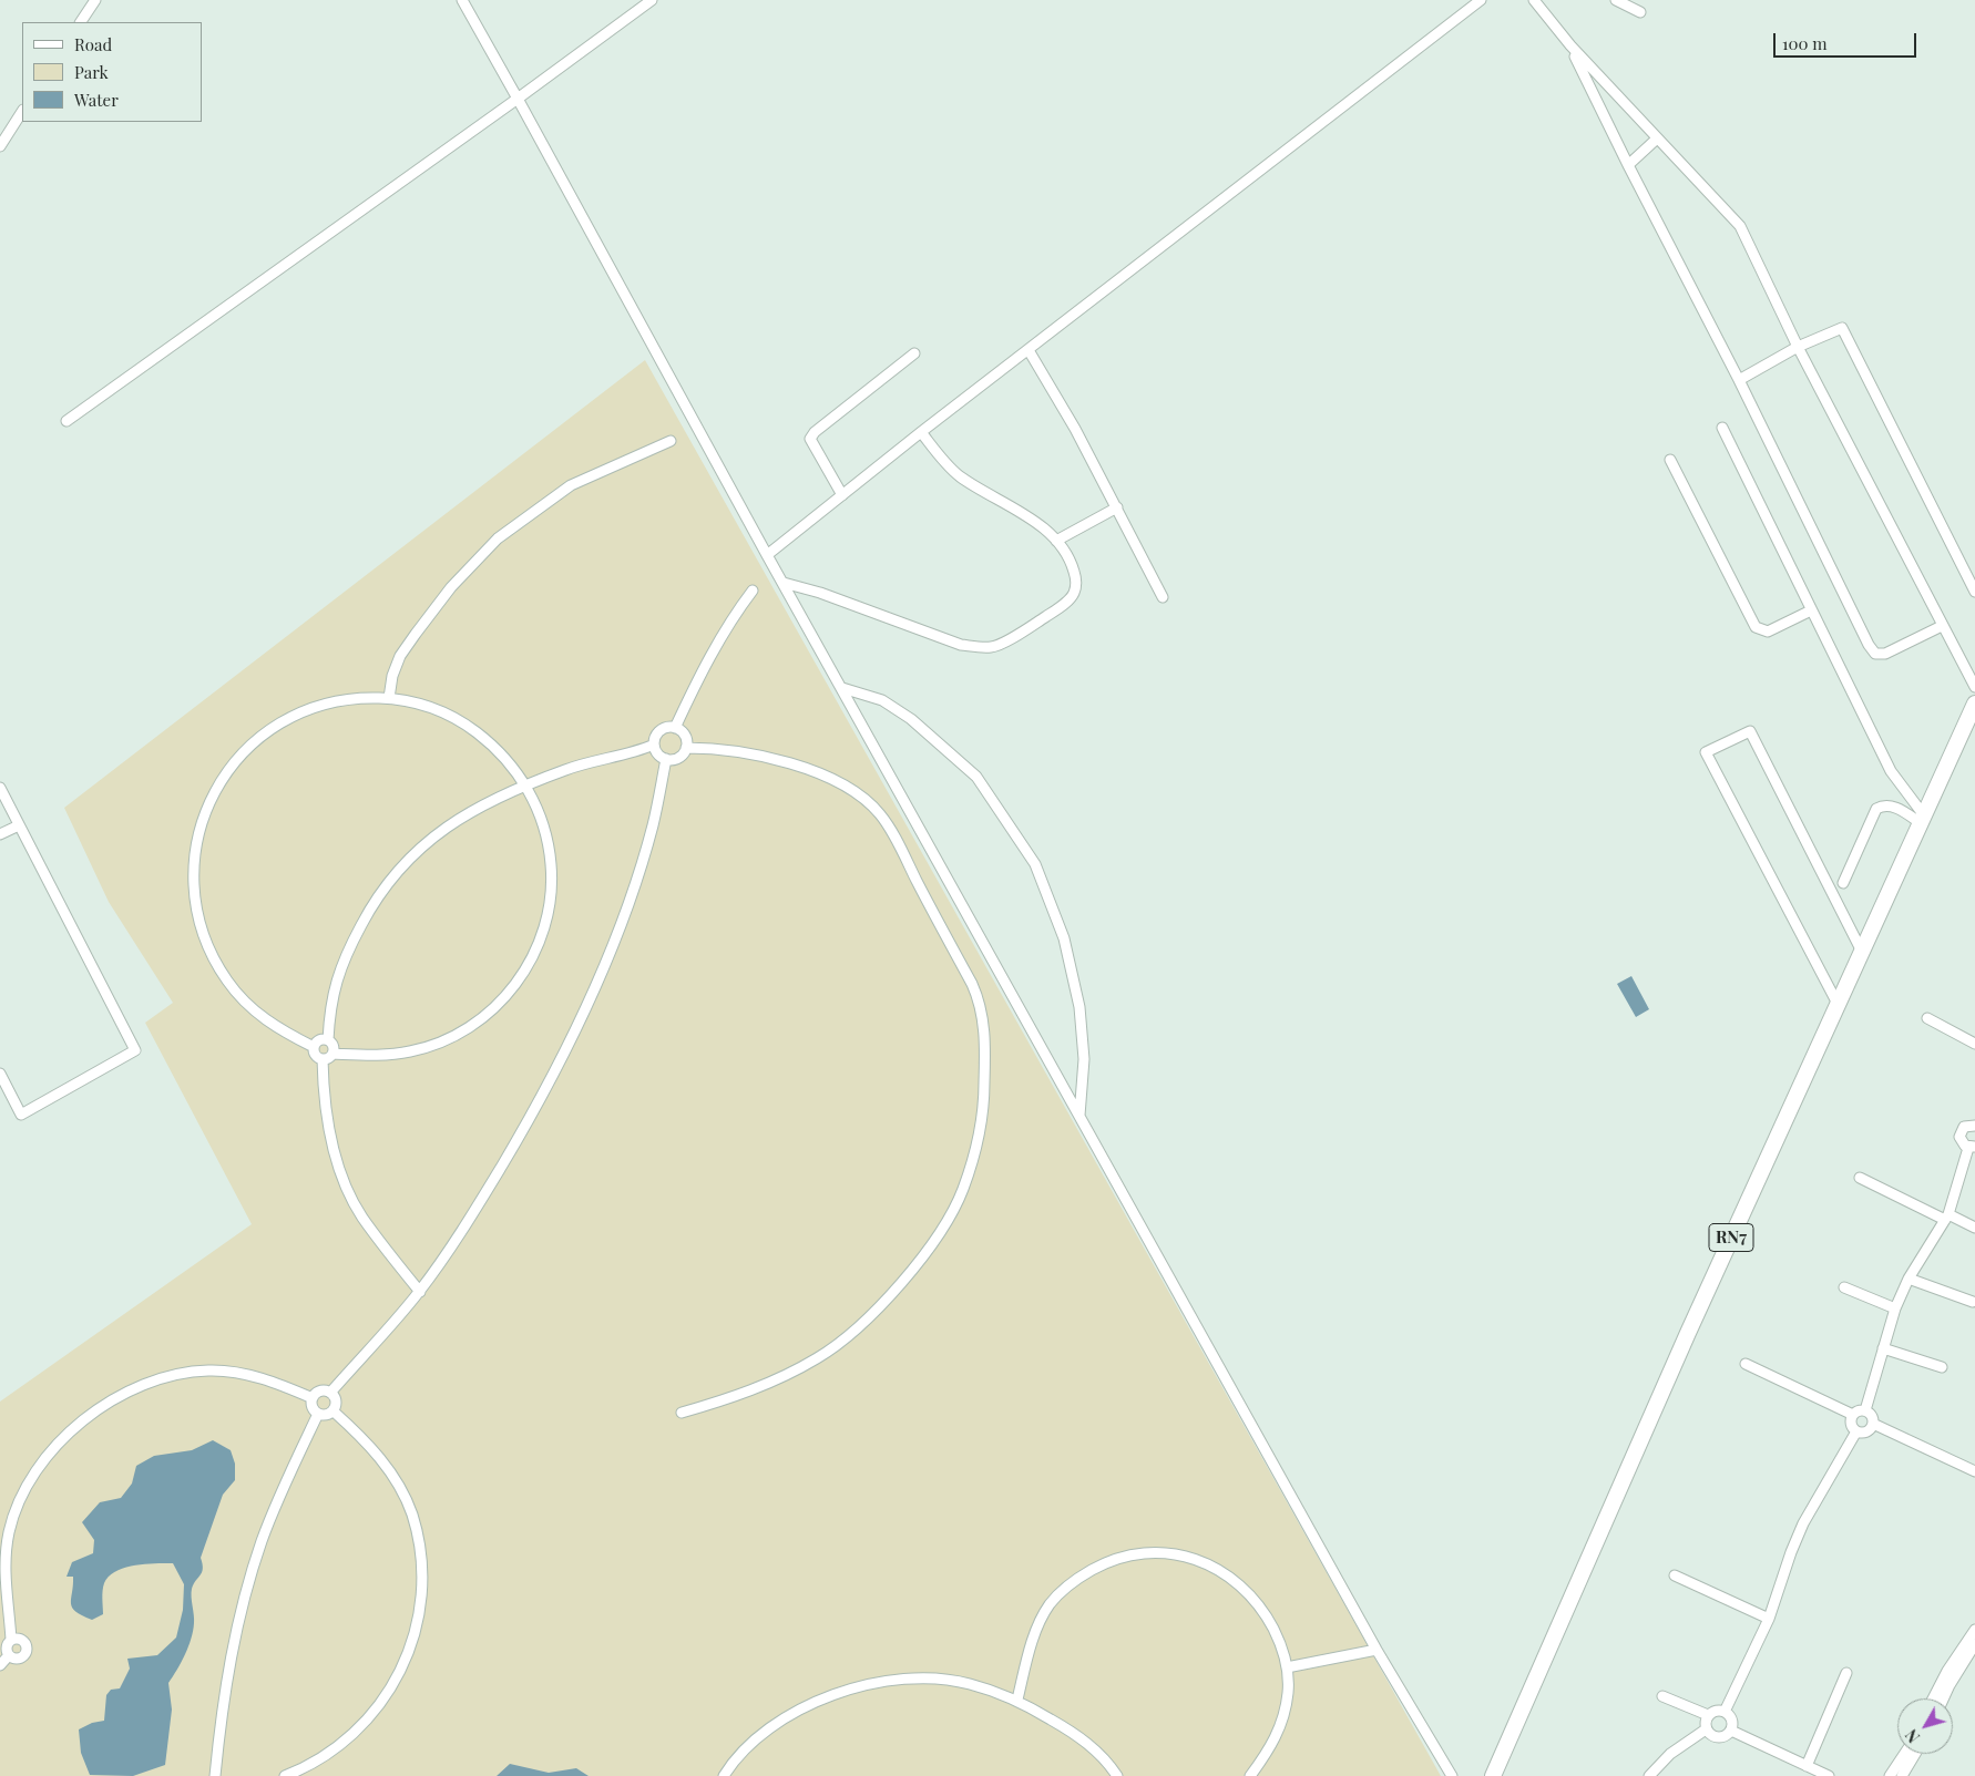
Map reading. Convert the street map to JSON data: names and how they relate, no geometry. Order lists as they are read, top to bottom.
{
  "streets": {
    "main road": ["RN7"]
  },
  "legend": ["Road", "Park", "Water"],
  "scale_bar": "100 m",
  "north": "bottom left"
}
